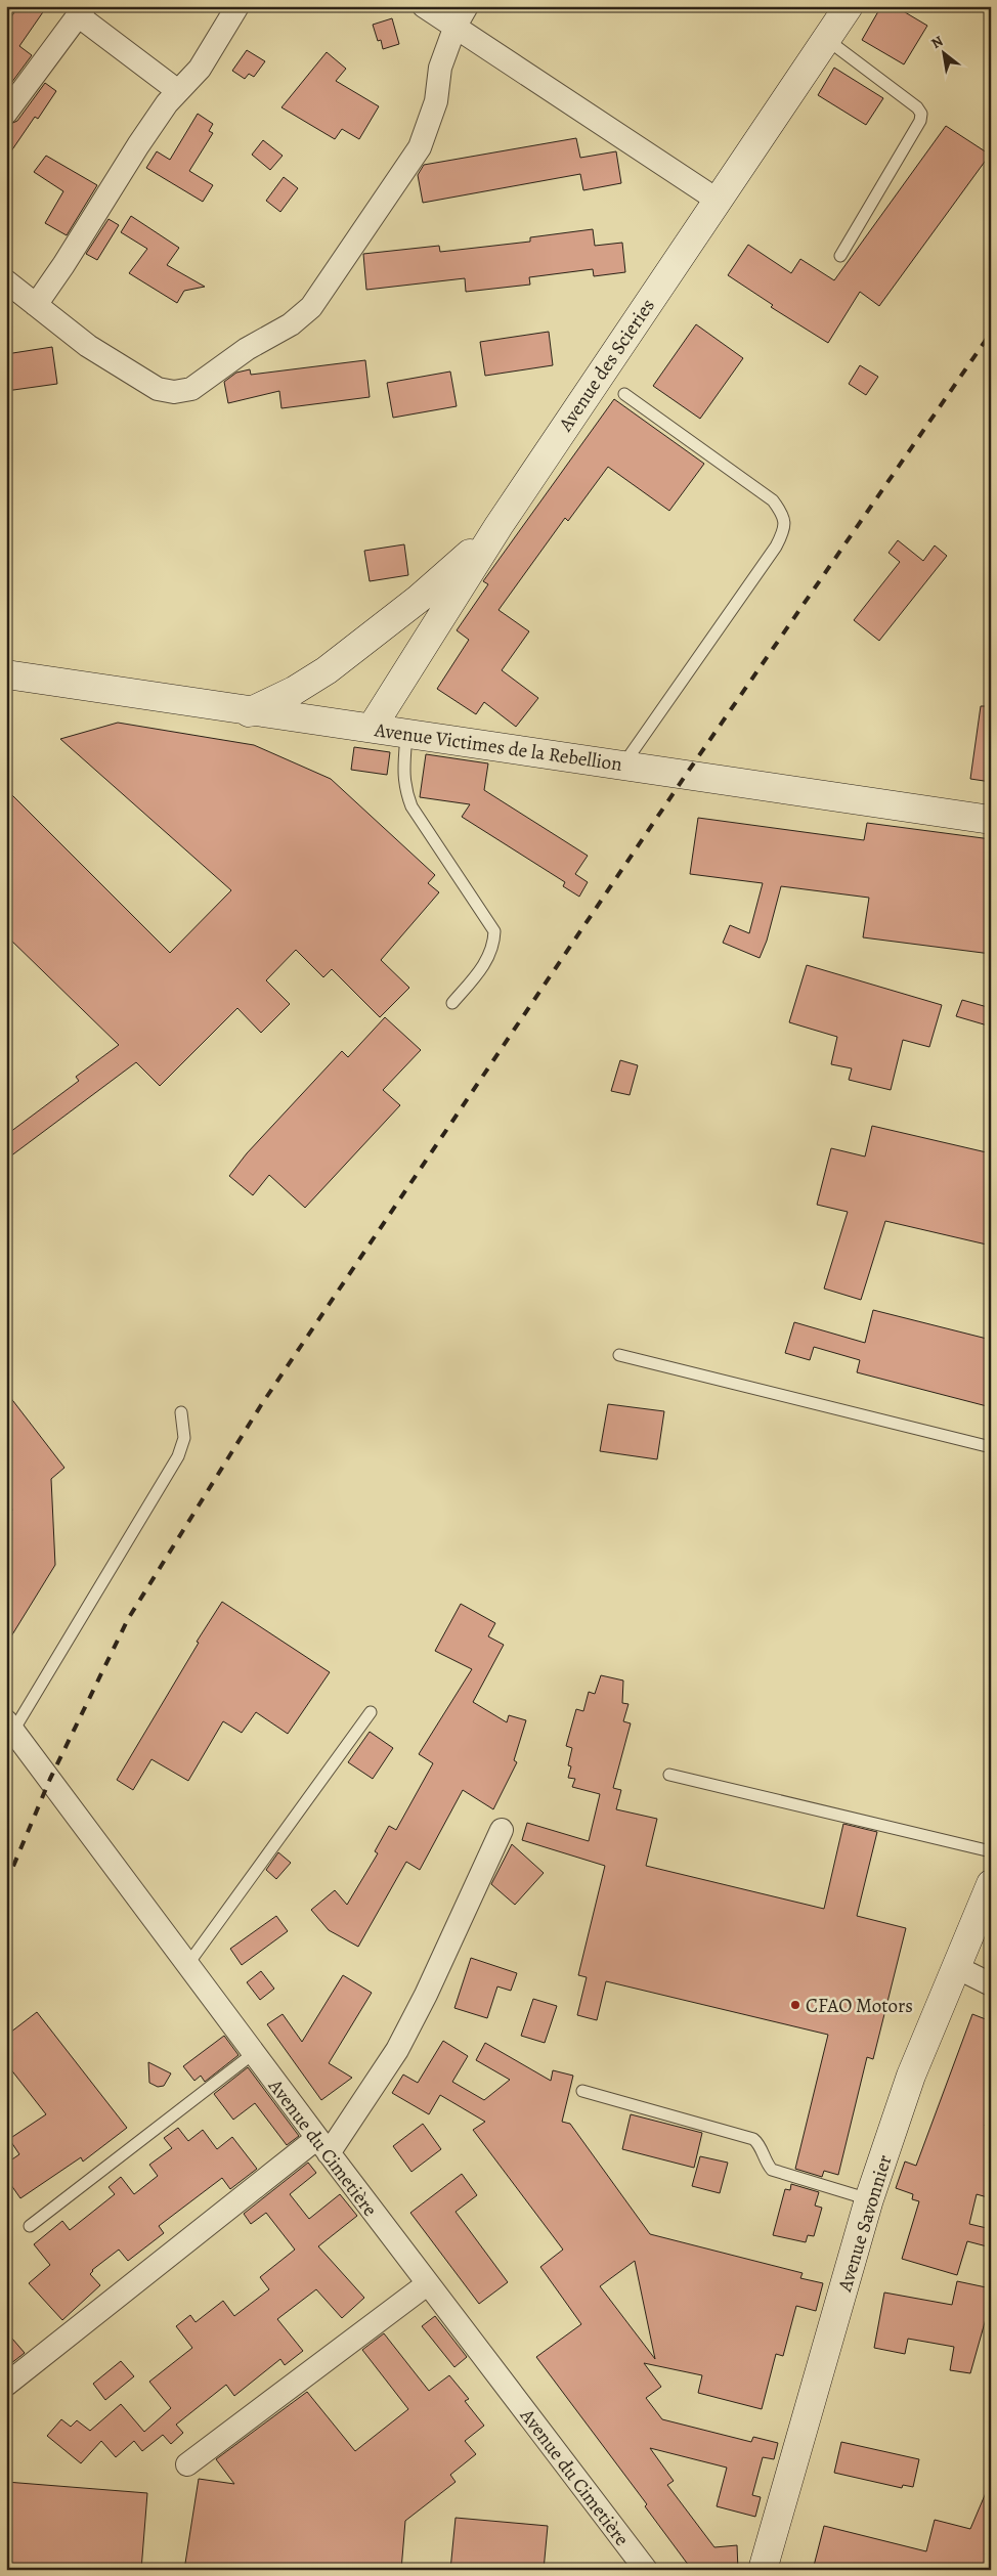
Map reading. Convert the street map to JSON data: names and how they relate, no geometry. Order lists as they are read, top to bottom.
{
  "streets": {
    "street": [
      "Avenue des Scieries",
      "Avenue Victimes de la Rebellion",
      "Avenue du Cimetière",
      "Avenue Savonnier"
    ]
  },
  "crossings": [
    ["Avenue des Scieries", "Avenue Victimes de la Rebellion"]
  ],
  "places": ["CFAO Motors"],
  "north": "top left"
}
